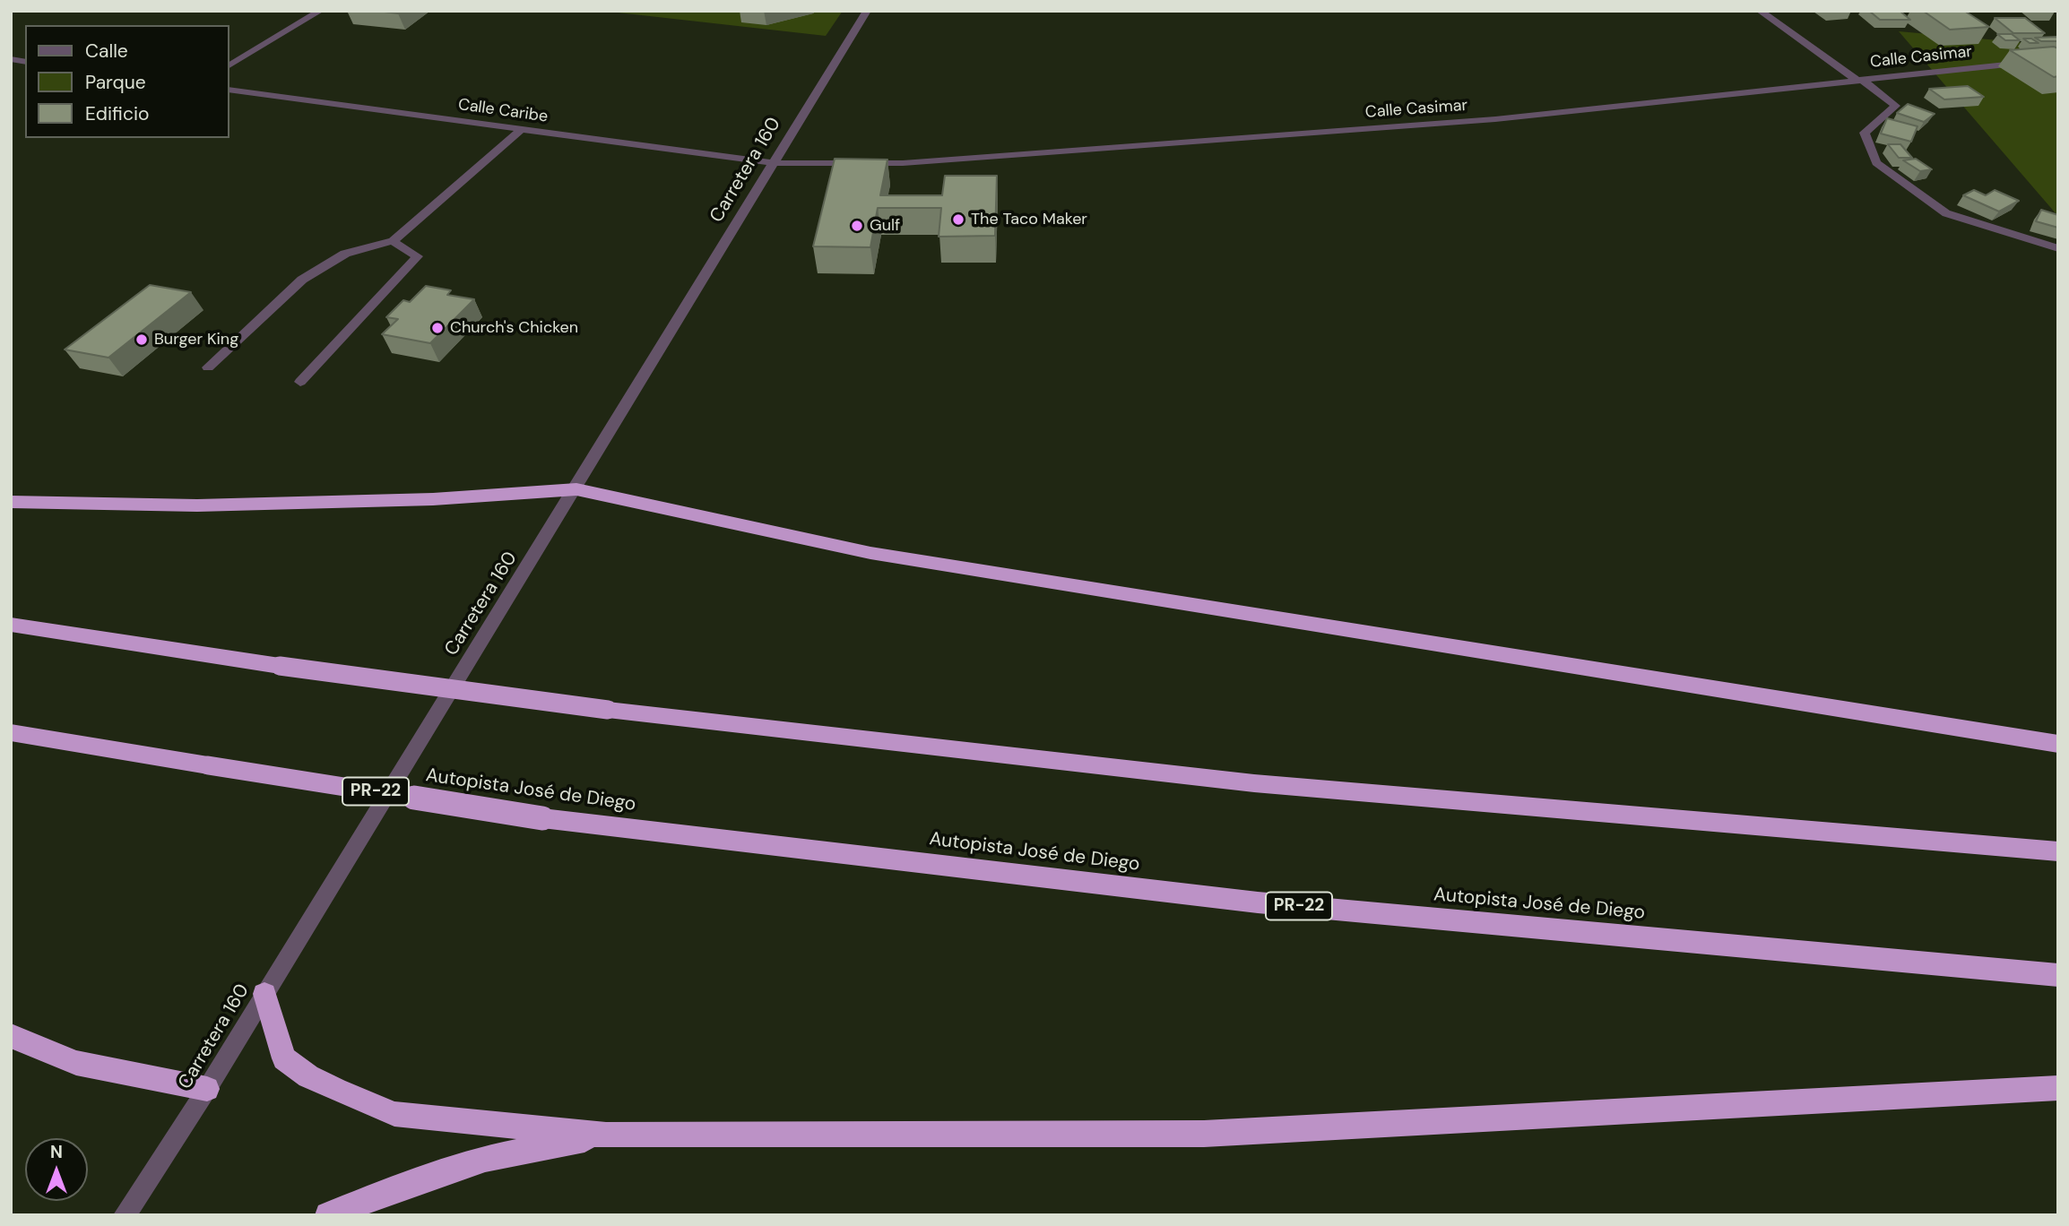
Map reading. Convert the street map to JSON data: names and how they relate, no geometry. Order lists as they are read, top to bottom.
{
  "streets": {
    "highway": ["Autopista José de Diego", "PR-22"],
    "street": ["Calle Casimar", "Calle Caribe", "Carretera 160"]
  },
  "crossings": [
    ["Calle Casimar", "Calle Caribe"],
    ["Calle Casimar", "Carretera 160"],
    ["Calle Caribe", "Carretera 160"]
  ],
  "places": [
    "The Taco Maker",
    "Gulf",
    "Church's Chicken",
    "Burger King"
  ],
  "legend": ["Calle", "Parque", "Edificio"],
  "north": "top"
}
